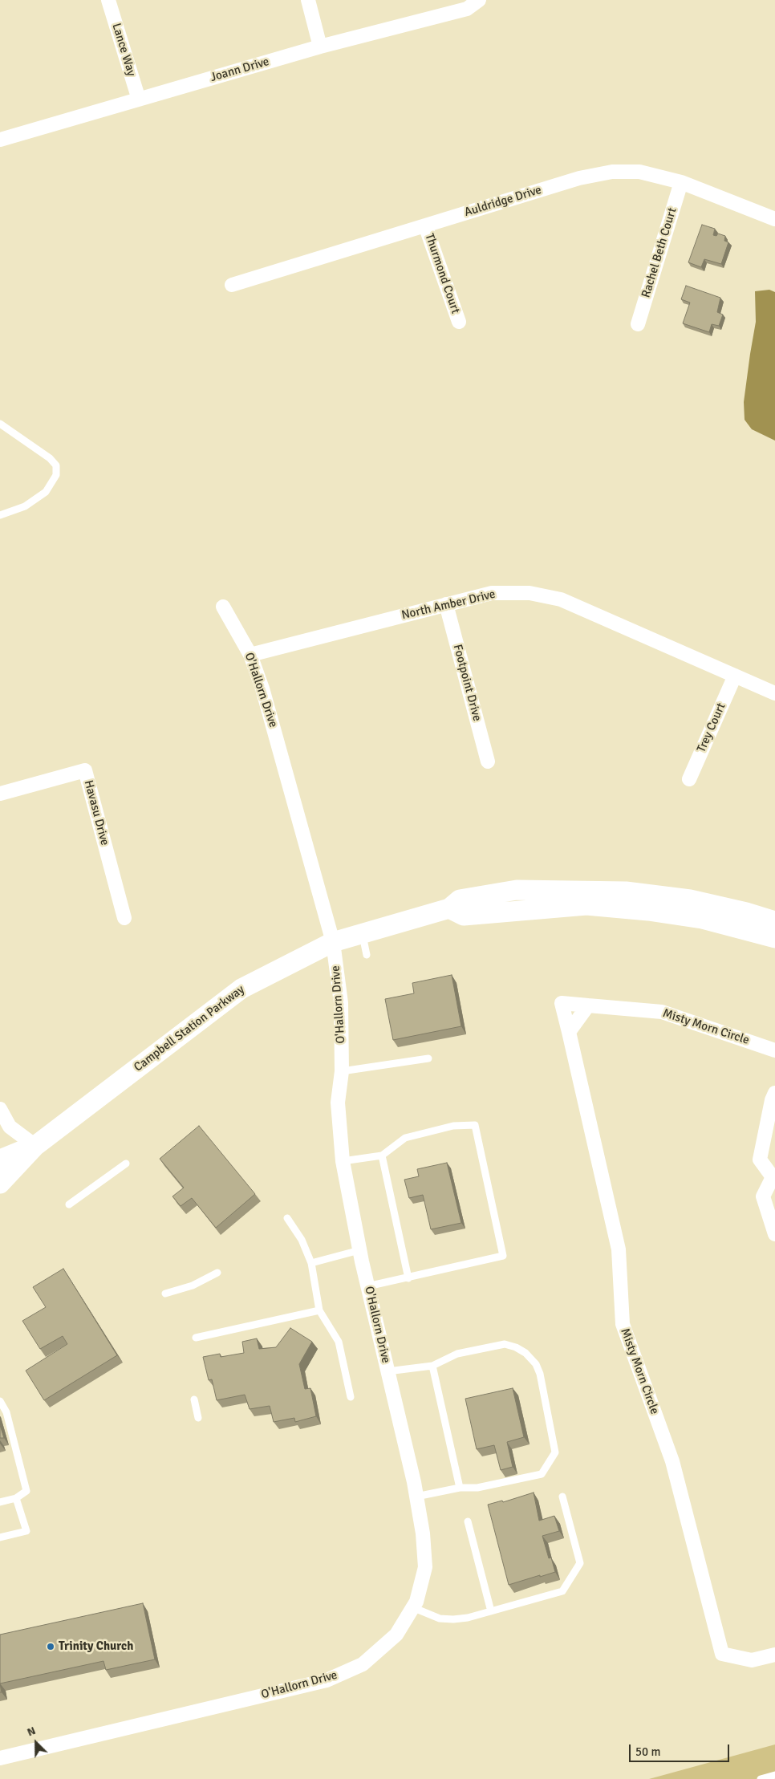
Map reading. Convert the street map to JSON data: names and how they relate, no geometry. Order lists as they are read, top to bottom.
{
  "streets": {
    "street": [
      "Lance Way",
      "Joann Drive",
      "Auldridge Drive",
      "Rachel Beth Court",
      "Thurmond Court",
      "North Amber Drive",
      "Footpoint Drive",
      "O'Hallorn Drive",
      "Trey Court",
      "Havasu Drive",
      "Misty Morn Circle",
      "Campbell Station Parkway"
    ]
  },
  "crossings": [
    ["Lance Way", "Joann Drive"],
    ["Auldridge Drive", "Rachel Beth Court"],
    ["Auldridge Drive", "Thurmond Court"],
    ["North Amber Drive", "Footpoint Drive"],
    ["North Amber Drive", "O'Hallorn Drive"],
    ["North Amber Drive", "Trey Court"],
    ["O'Hallorn Drive", "Campbell Station Parkway"]
  ],
  "places": ["Trinity Church"],
  "scale_bar": "50 m",
  "north": "top left"
}
